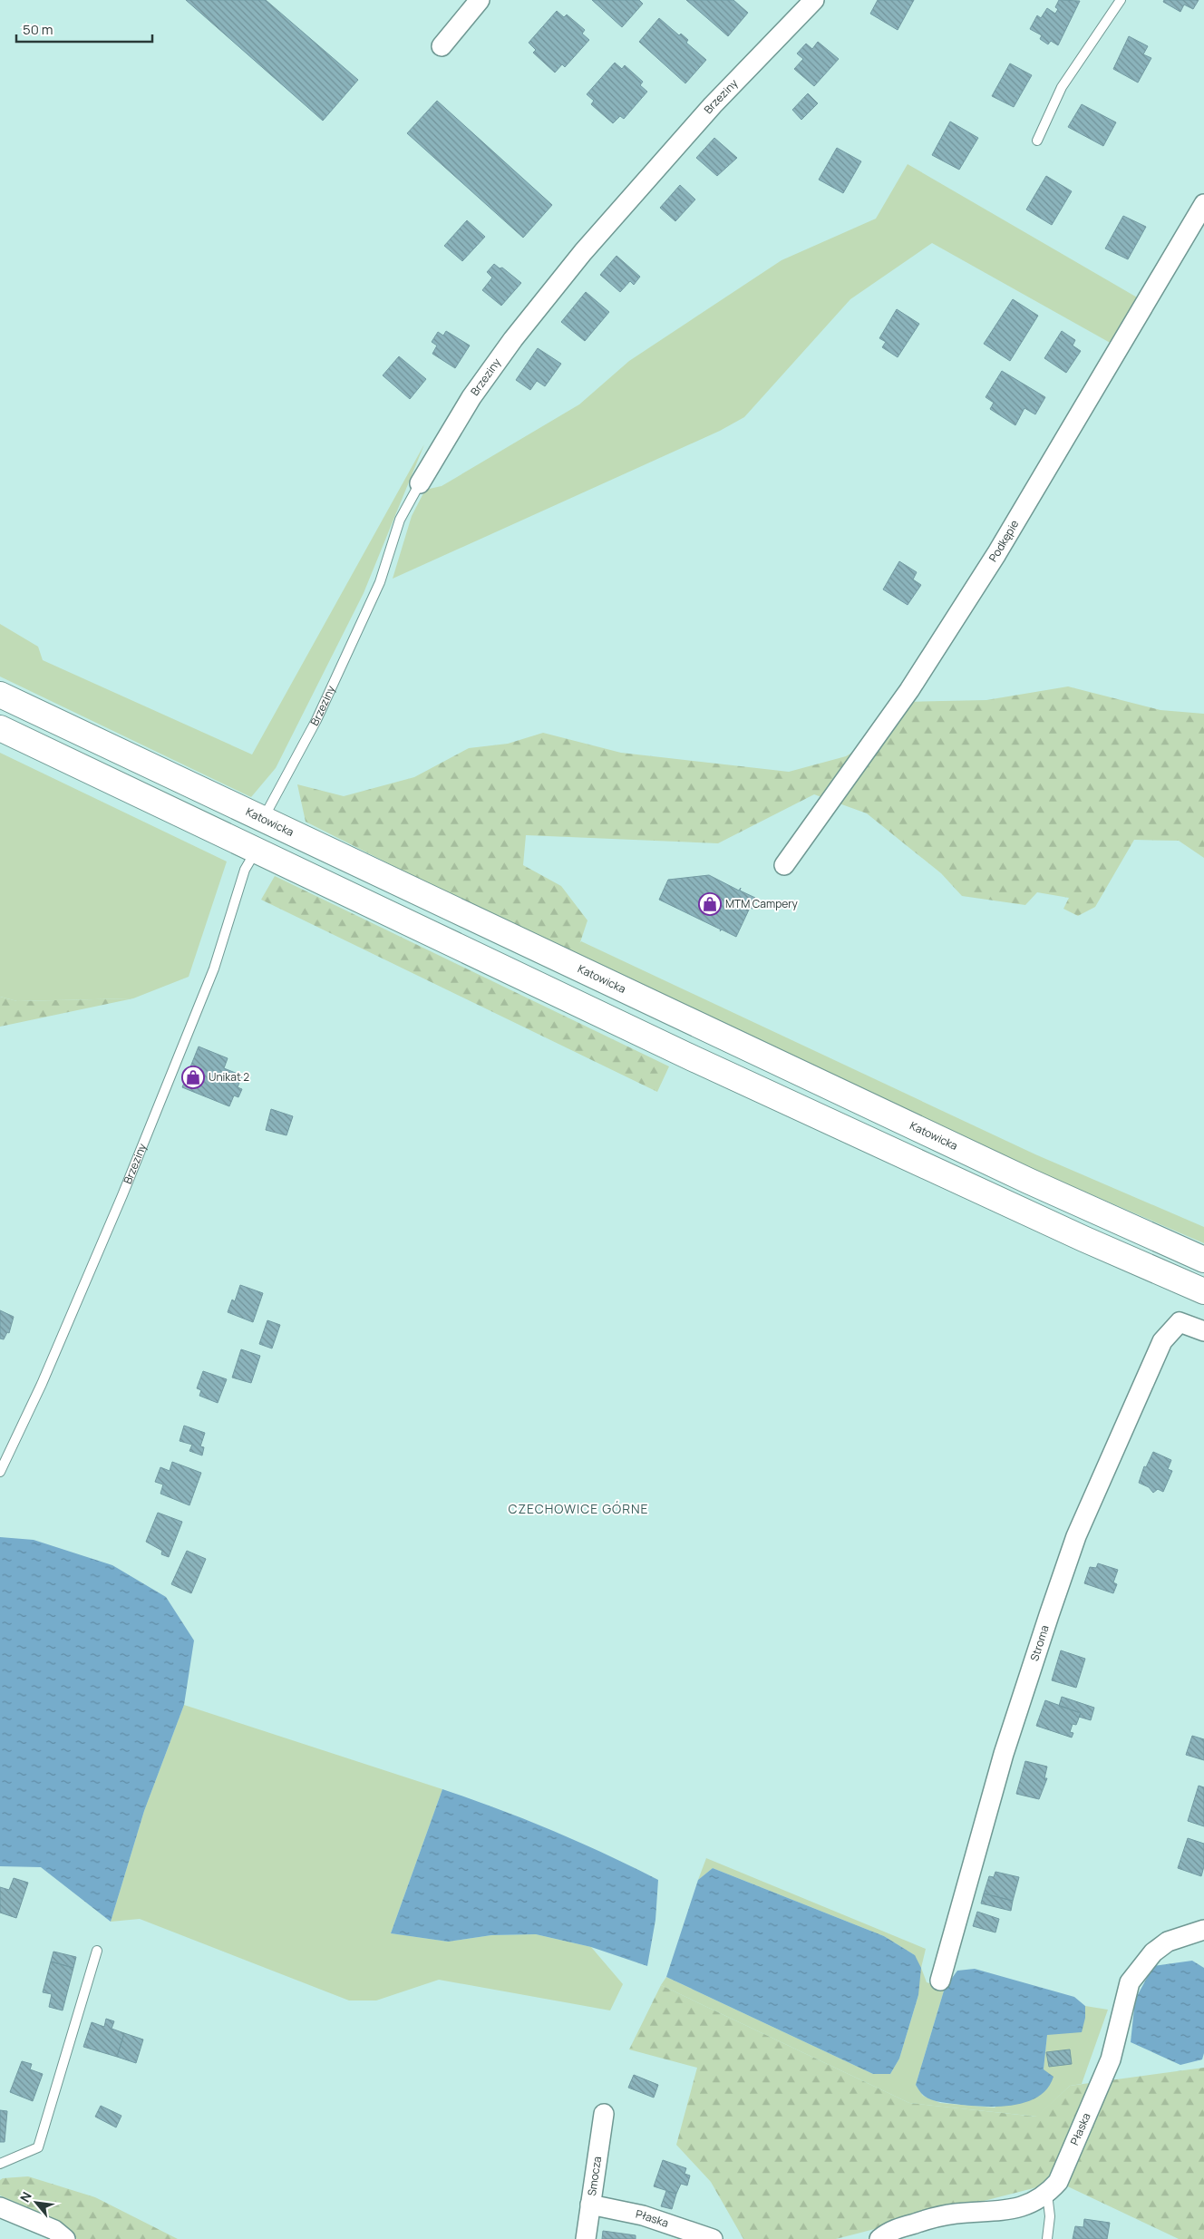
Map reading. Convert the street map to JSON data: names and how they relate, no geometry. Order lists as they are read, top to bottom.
{
  "streets": {
    "main road": ["Katowicka"],
    "street": [
      "Brzeziny",
      "Podkępie",
      "Stroma",
      "Płaska",
      "Smocza"
    ]
  },
  "crossings": [
    ["Brzeziny", "Katowicka"],
    ["Płaska", "Smocza"]
  ],
  "districts": ["CZECHOWICE GÓRNE"],
  "places": {
    "shop": ["MTM Campery", "Unikat 2"]
  },
  "scale_bar": "50 m",
  "north": "top left"
}
